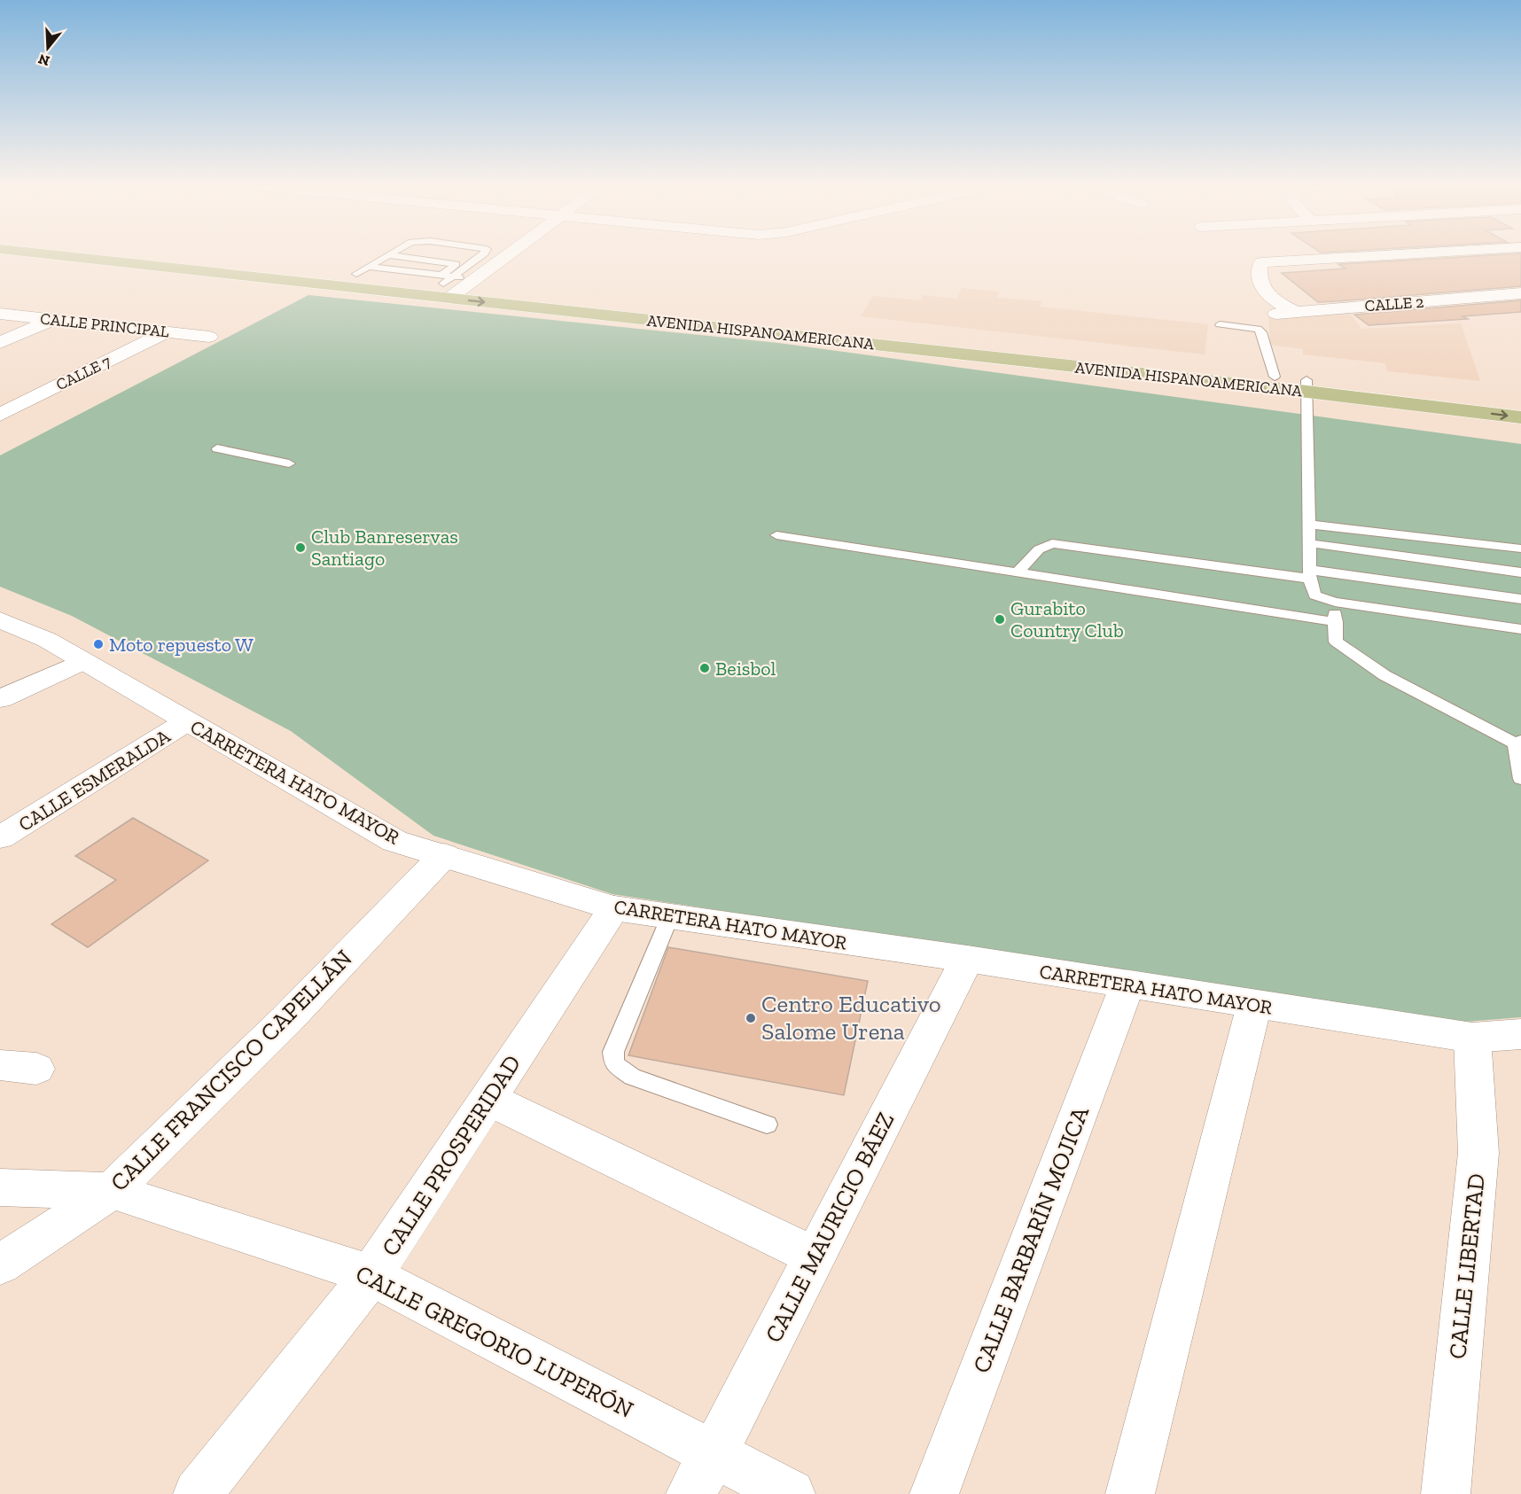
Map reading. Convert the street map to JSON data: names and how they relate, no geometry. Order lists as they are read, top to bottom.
{
  "streets": {
    "main road": ["AVENIDA HISPANOAMERICANA"],
    "street": [
      "CALLE 2",
      "CALLE PRINCIPAL",
      "CALLE 7",
      "CALLE ESMERALDA",
      "CARRETERA HATO MAYOR",
      "CALLE FRANCISCO CAPELLÁN",
      "CALLE PROSPERIDAD",
      "CALLE MAURICIO BÁEZ",
      "CALLE BARBARÍN MOJICA",
      "CALLE LIBERTAD",
      "CALLE GREGORIO LUPERÓN"
    ]
  },
  "crossings": [
    ["CALLE PRINCIPAL", "CALLE 7"],
    ["CALLE ESMERALDA", "CARRETERA HATO MAYOR"],
    ["CARRETERA HATO MAYOR", "CALLE FRANCISCO CAPELLÁN"],
    ["CARRETERA HATO MAYOR", "CALLE PROSPERIDAD"],
    ["CARRETERA HATO MAYOR", "CALLE MAURICIO BÁEZ"],
    ["CARRETERA HATO MAYOR", "CALLE BARBARÍN MOJICA"],
    ["CARRETERA HATO MAYOR", "CALLE LIBERTAD"],
    ["CALLE FRANCISCO CAPELLÁN", "CALLE GREGORIO LUPERÓN"],
    ["CALLE PROSPERIDAD", "CALLE GREGORIO LUPERÓN"],
    ["CALLE MAURICIO BÁEZ", "CALLE GREGORIO LUPERÓN"]
  ],
  "places": [
    "Club Banreservas Santiago",
    "Gurabito Country Club",
    "Moto repuesto W",
    "Beisbol",
    "Centro Educativo Salome Urena"
  ],
  "north": "bottom"
}
